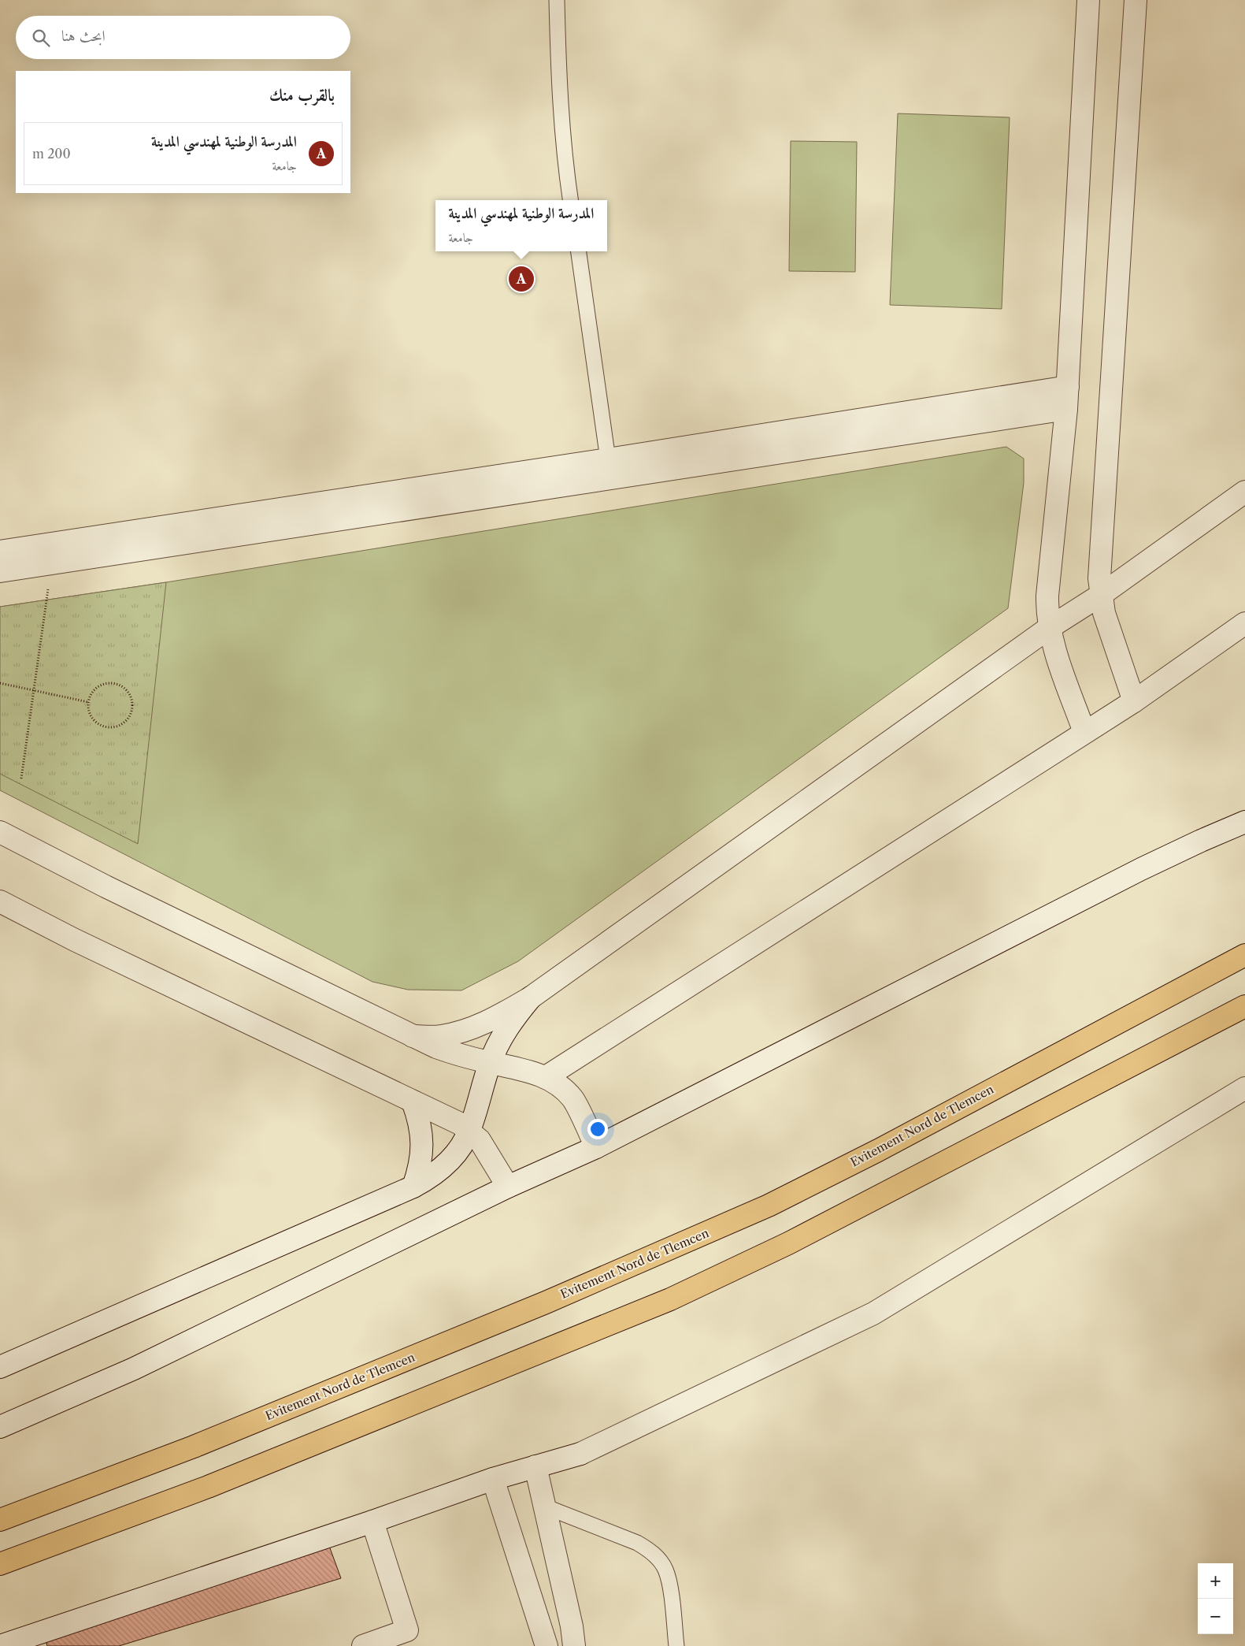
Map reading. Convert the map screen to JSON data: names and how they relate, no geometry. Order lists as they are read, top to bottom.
{
  "streets": {
    "highway": ["Evitement Nord de Tlemcen"]
  },
  "page": {
    "search": "ابحث هنا",
    "heading": "بالقرب منك",
    "list": [
      {
        "mark": "A",
        "name": "المدرسة الوطنية لمهندسي المدينة",
        "note": "جامعة",
        "value": "200 m"
      }
    ],
    "popup": ["المدرسة الوطنية لمهندسي المدينة", "جامعة"],
    "pins": "A",
    "map_buttons": ["+", "−"]
  }
}
